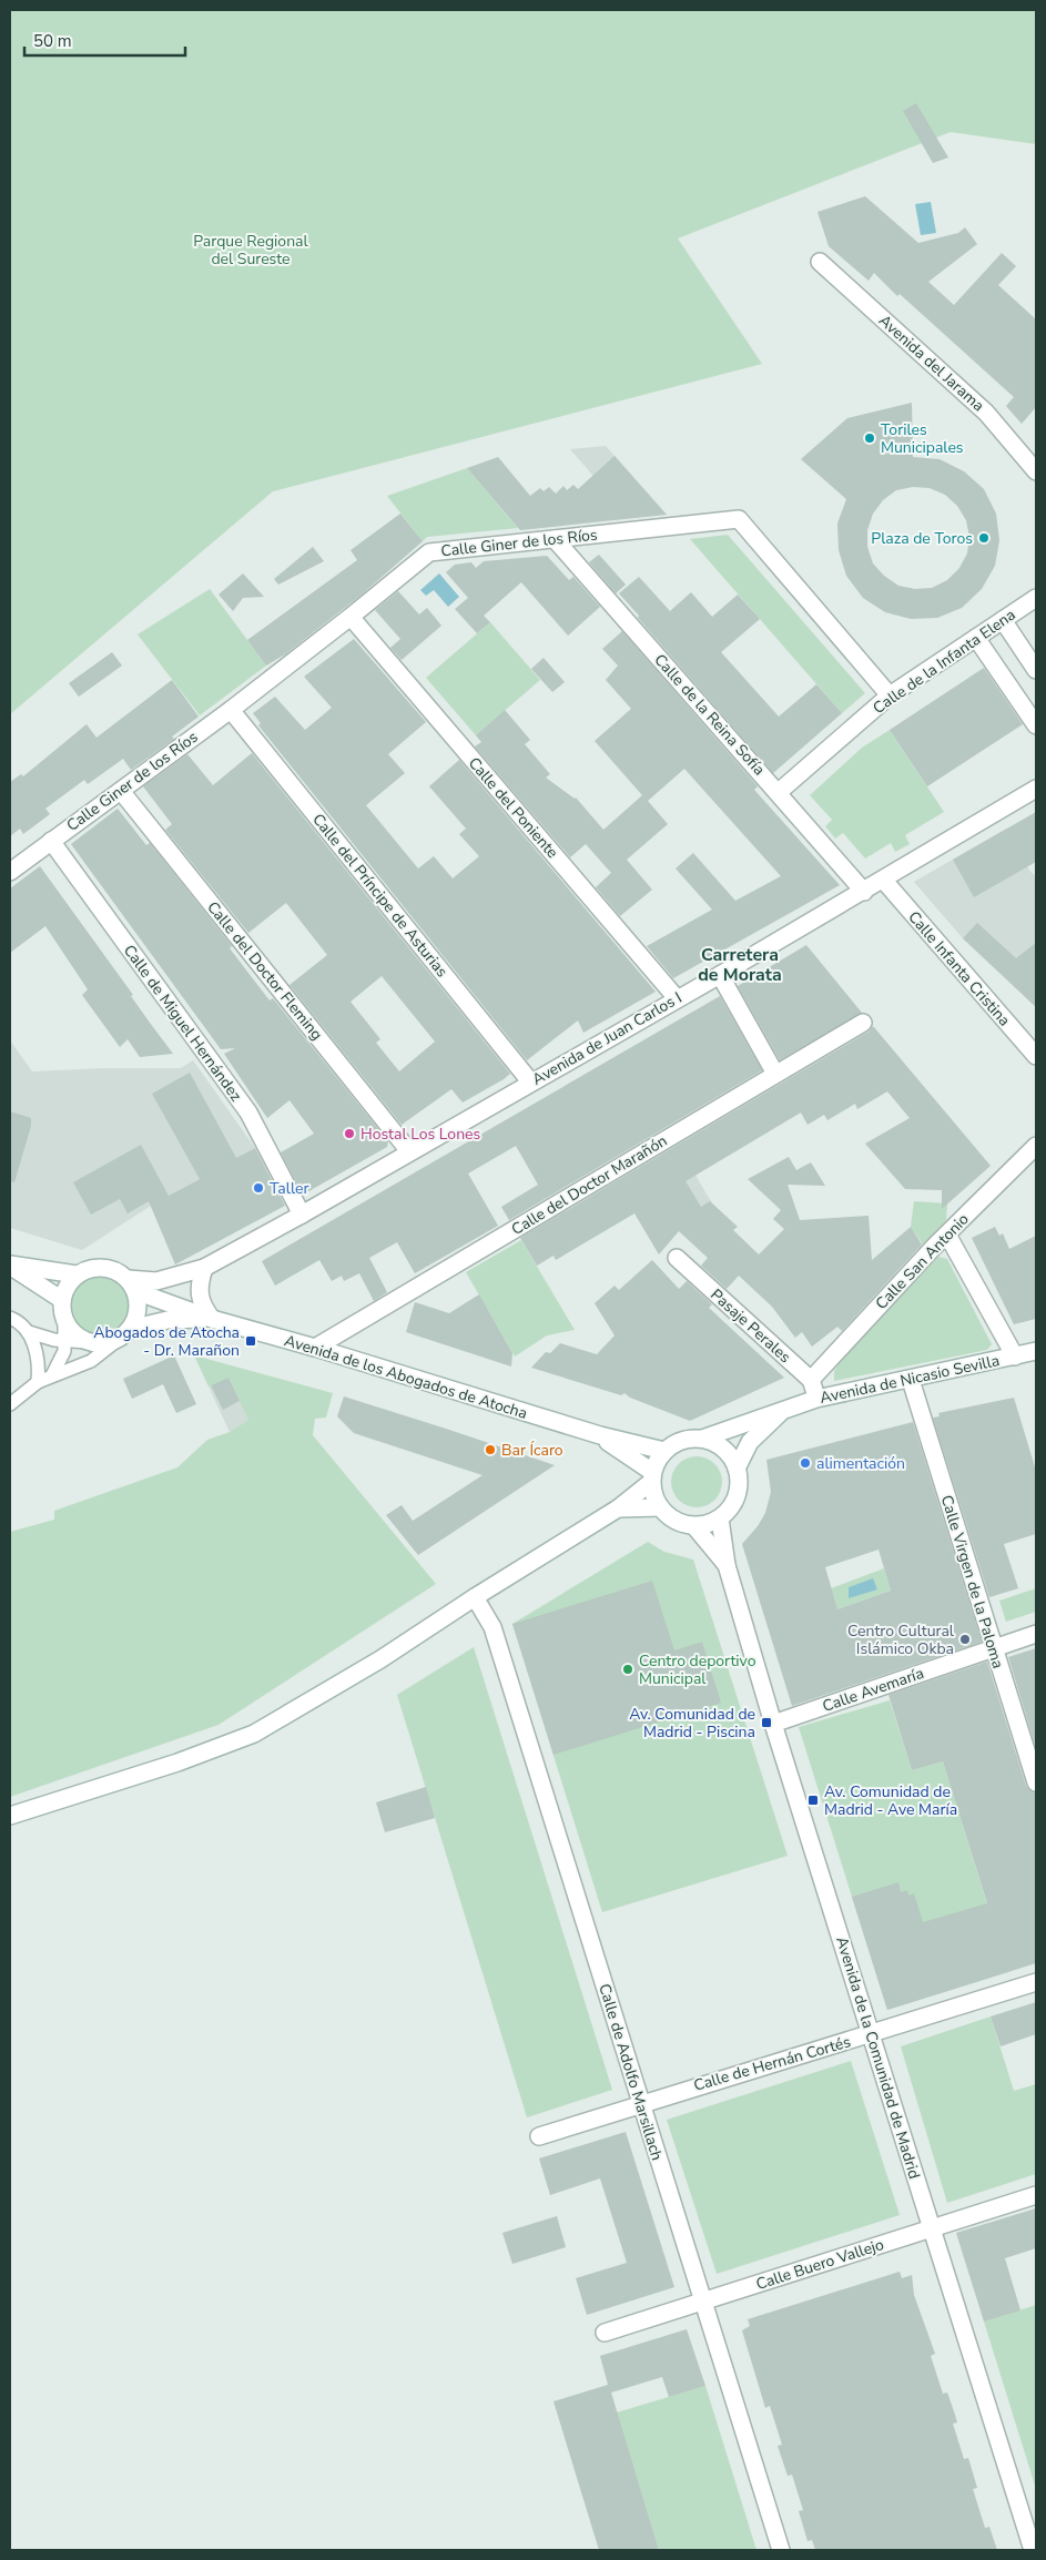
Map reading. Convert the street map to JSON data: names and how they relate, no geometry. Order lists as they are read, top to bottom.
{
  "streets": {
    "street": [
      "Avenida del Jarama",
      "Calle Giner de los Ríos",
      "Calle de la Infanta Elena",
      "Calle de la Reina Sofía",
      "Calle del Poniente",
      "Calle del Príncipe de Asturias",
      "Calle Infanta Cristina",
      "Calle del Doctor Fleming",
      "Calle de Miguel Hernández",
      "Avenida de Juan Carlos I",
      "Calle del Doctor Marañón",
      "Calle San Antonio",
      "Pasaje Perales",
      "Avenida de los Abogados de Atocha",
      "Avenida de Nicasio Sevilla",
      "Calle Virgen de la Paloma",
      "Calle Avemaría",
      "Avenida de la Comunidad de Madrid",
      "Calle de Hernán Cortés",
      "Calle de Adolfo Marsillach",
      "Calle Buero Vallejo"
    ]
  },
  "crossings": [
    ["Calle Giner de los Ríos", "Calle de la Infanta Elena"],
    ["Calle Giner de los Ríos", "Calle de la Reina Sofía"],
    ["Calle Giner de los Ríos", "Calle del Poniente"],
    ["Calle Giner de los Ríos", "Calle del Príncipe de Asturias"],
    ["Calle Giner de los Ríos", "Calle del Doctor Fleming"],
    ["Calle Giner de los Ríos", "Calle de Miguel Hernández"],
    ["Calle de la Infanta Elena", "Calle de la Reina Sofía"],
    ["Calle de la Reina Sofía", "Avenida de Juan Carlos I"],
    ["Calle del Poniente", "Avenida de Juan Carlos I"],
    ["Calle del Príncipe de Asturias", "Avenida de Juan Carlos I"],
    ["Calle Infanta Cristina", "Avenida de Juan Carlos I"],
    ["Calle del Doctor Fleming", "Avenida de Juan Carlos I"],
    ["Calle de Miguel Hernández", "Avenida de Juan Carlos I"],
    ["Avenida de Juan Carlos I", "Avenida de los Abogados de Atocha"],
    ["Calle del Doctor Marañón", "Avenida de los Abogados de Atocha"],
    ["Calle San Antonio", "Pasaje Perales"],
    ["Avenida de los Abogados de Atocha", "Avenida de Nicasio Sevilla"],
    ["Avenida de los Abogados de Atocha", "Avenida de la Comunidad de Madrid"],
    ["Avenida de Nicasio Sevilla", "Calle Virgen de la Paloma"],
    ["Avenida de Nicasio Sevilla", "Avenida de la Comunidad de Madrid"],
    ["Calle Virgen de la Paloma", "Calle Avemaría"],
    ["Calle Avemaría", "Avenida de la Comunidad de Madrid"],
    ["Avenida de la Comunidad de Madrid", "Calle de Hernán Cortés"],
    ["Avenida de la Comunidad de Madrid", "Calle Buero Vallejo"],
    ["Calle de Hernán Cortés", "Calle de Adolfo Marsillach"],
    ["Calle de Adolfo Marsillach", "Calle Buero Vallejo"]
  ],
  "districts": ["Carretera de Morata"],
  "parks": ["Parque Regional del Sureste"],
  "places": {
    "other": [
      "Toriles Municipales",
      "Plaza de Toros",
      "Hostal Los Lones",
      "Taller",
      "Bar Ícaro",
      "alimentación",
      "Centro Cultural Islámico Okba",
      "Centro deportivo Municipal"
    ],
    "transit": ["Abogados de Atocha - Dr. Marañon", "Av. Comunidad de Madrid - Piscina", "Av. Comunidad de Madrid - Ave María"]
  },
  "scale_bar": "50 m"
}
